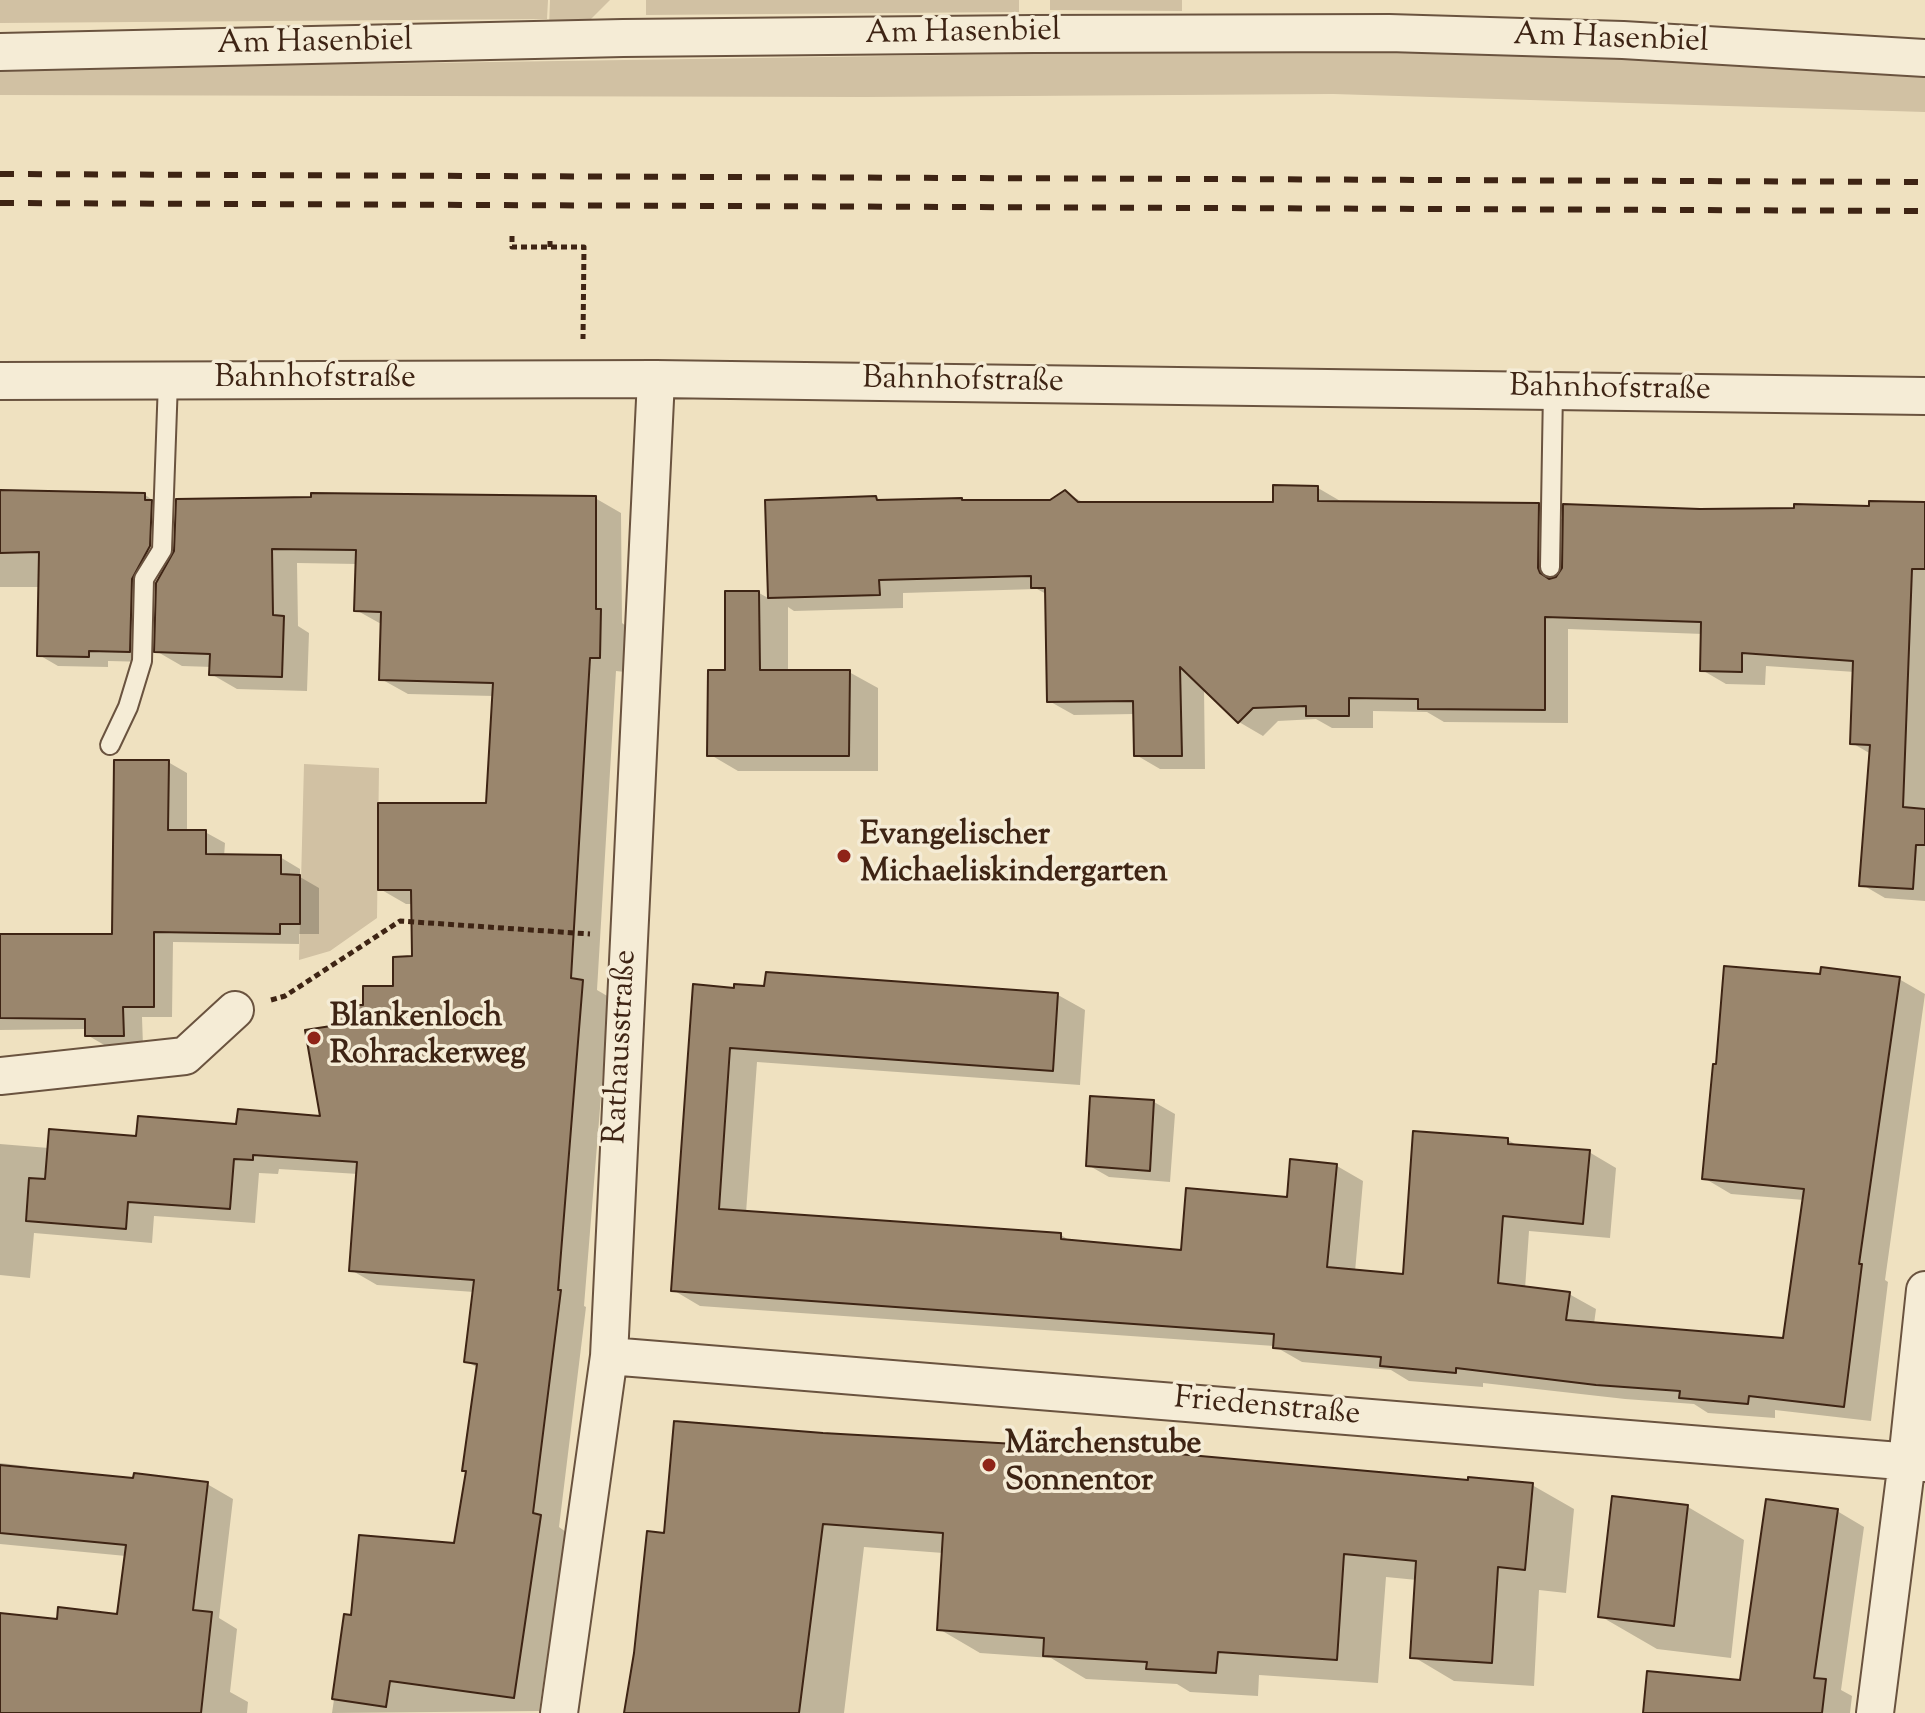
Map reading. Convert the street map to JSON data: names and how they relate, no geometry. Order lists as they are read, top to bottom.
{
  "streets": {
    "street": [
      "Am Hasenbiel",
      "Bahnhofstraße",
      "Rathausstraße",
      "Friedenstraße"
    ]
  },
  "crossings": [
    ["Bahnhofstraße", "Rathausstraße"],
    ["Rathausstraße", "Friedenstraße"]
  ],
  "places": ["Evangelischer Michaeliskindergarten", "Blankenloch Rohrackerweg", "Märchenstube Sonnentor"]
}
